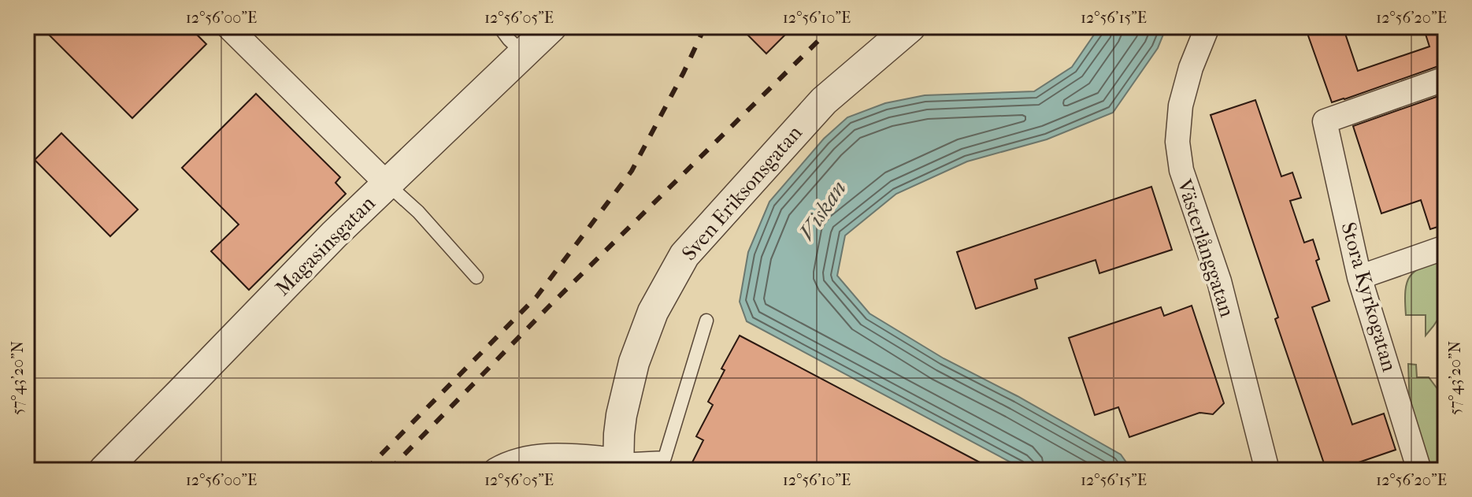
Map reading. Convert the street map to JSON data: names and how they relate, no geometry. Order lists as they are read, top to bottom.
{
  "streets": {
    "street": [
      "Sven Eriksonsgatan",
      "Magasinsgatan",
      "Västerlånggatan",
      "Stora Kyrkogatan"
    ]
  },
  "water": ["Viskan"],
  "coordinates": [
    "12°56'00\"E",
    "12°56'05\"E",
    "12°56'10\"E",
    "12°56'15\"E",
    "12°56'20\"E",
    "57°43'20\"N"
  ]
}
